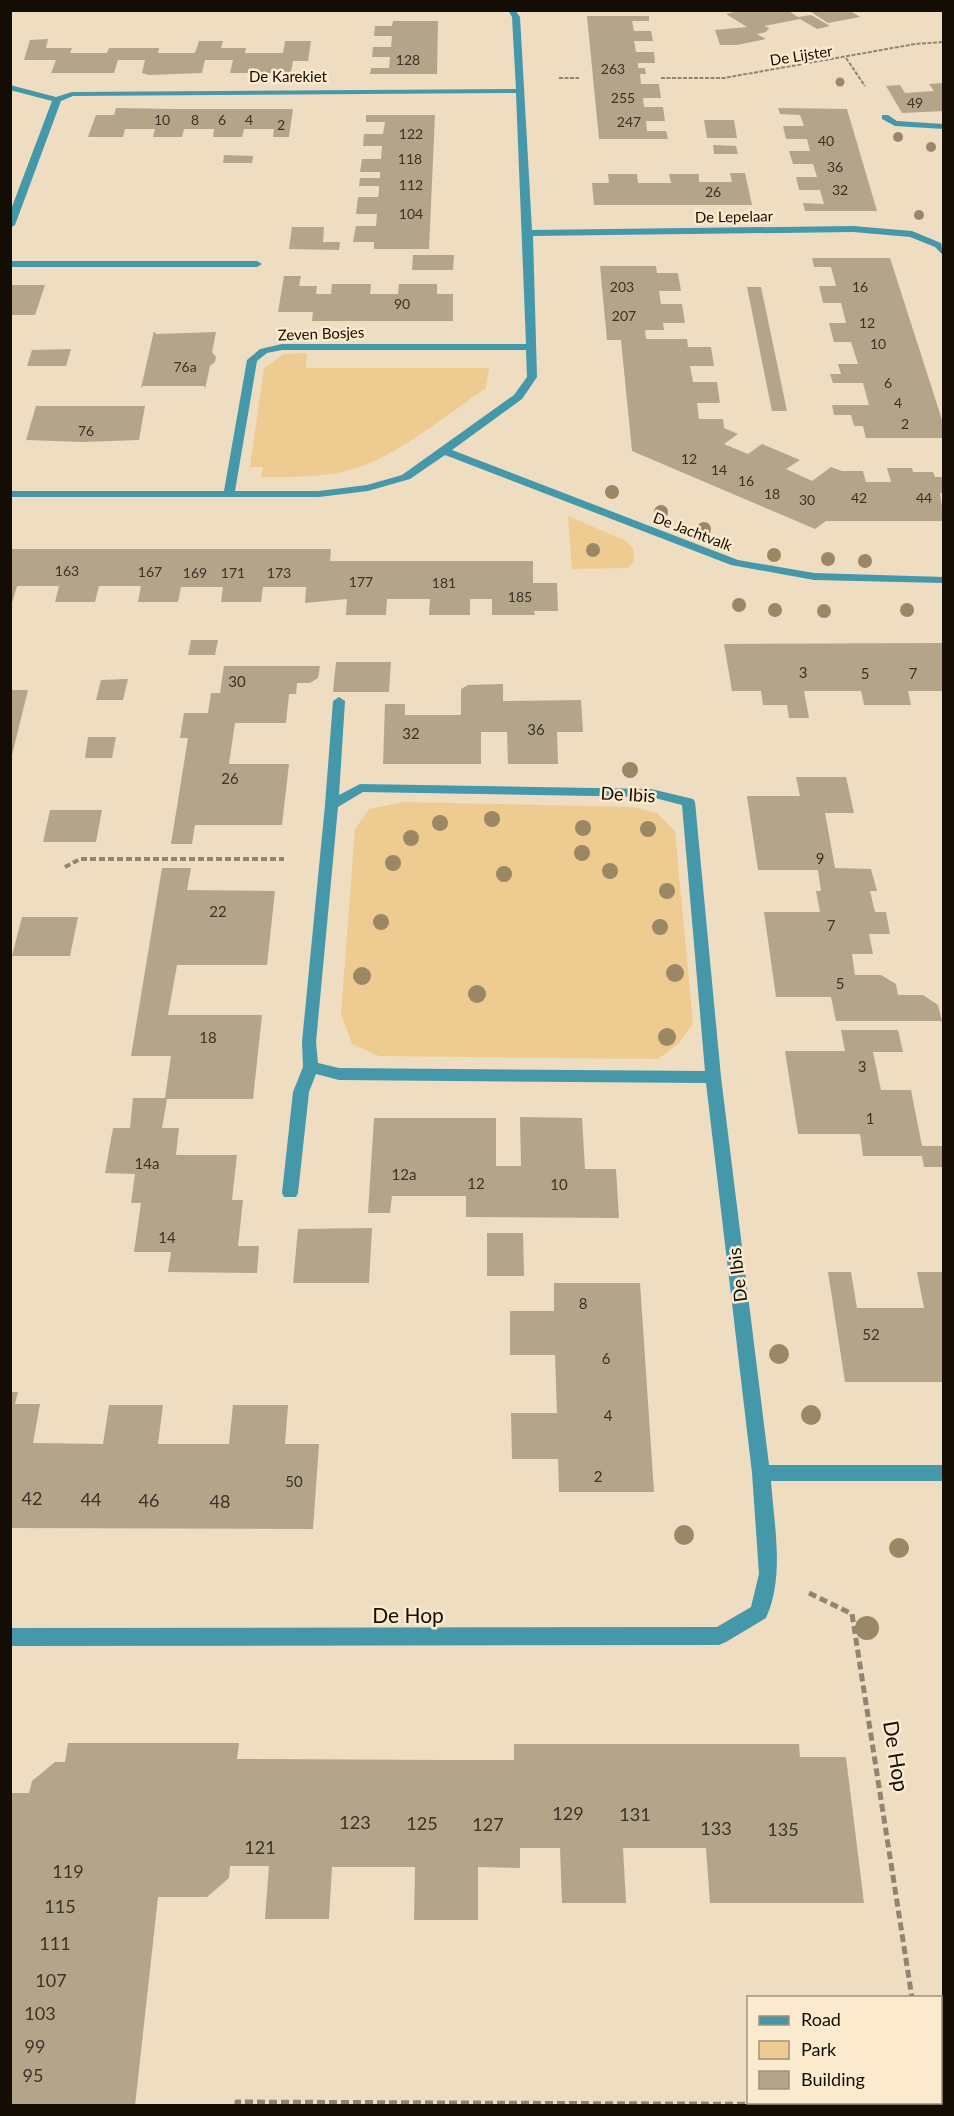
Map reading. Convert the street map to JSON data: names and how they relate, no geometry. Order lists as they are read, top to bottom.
{
  "streets": {
    "street": [
      "De Karekiet",
      "De Lepelaar",
      "Zeven Bosjes",
      "De Jachtvalk",
      "De Ibis",
      "De Hop"
    ],
    "path": ["De Lijster"]
  },
  "crossings": [
    ["De Ibis", "De Hop"]
  ],
  "house_numbers": [
    "128",
    "263",
    "255",
    "49",
    "10",
    "8",
    "6",
    "4",
    "247",
    "2",
    "122",
    "40",
    "118",
    "36",
    "112",
    "32",
    "26",
    "104",
    "203",
    "16",
    "90",
    "207",
    "12",
    "10",
    "76a",
    "6",
    "4",
    "2",
    "76",
    "12",
    "14",
    "16",
    "18",
    "42",
    "44",
    "30",
    "163",
    "167",
    "169",
    "171",
    "173",
    "177",
    "181",
    "185",
    "3",
    "5",
    "7",
    "30",
    "36",
    "32",
    "26",
    "9",
    "22",
    "7",
    "5",
    "18",
    "3",
    "1",
    "14a",
    "12a",
    "12",
    "10",
    "14",
    "8",
    "52",
    "6",
    "4",
    "2",
    "50",
    "42",
    "44",
    "46",
    "48",
    "129",
    "131",
    "123",
    "125",
    "127",
    "133",
    "135",
    "121",
    "119",
    "115",
    "111",
    "107",
    "103",
    "99",
    "95"
  ],
  "legend": ["Road", "Park", "Building"]
}
